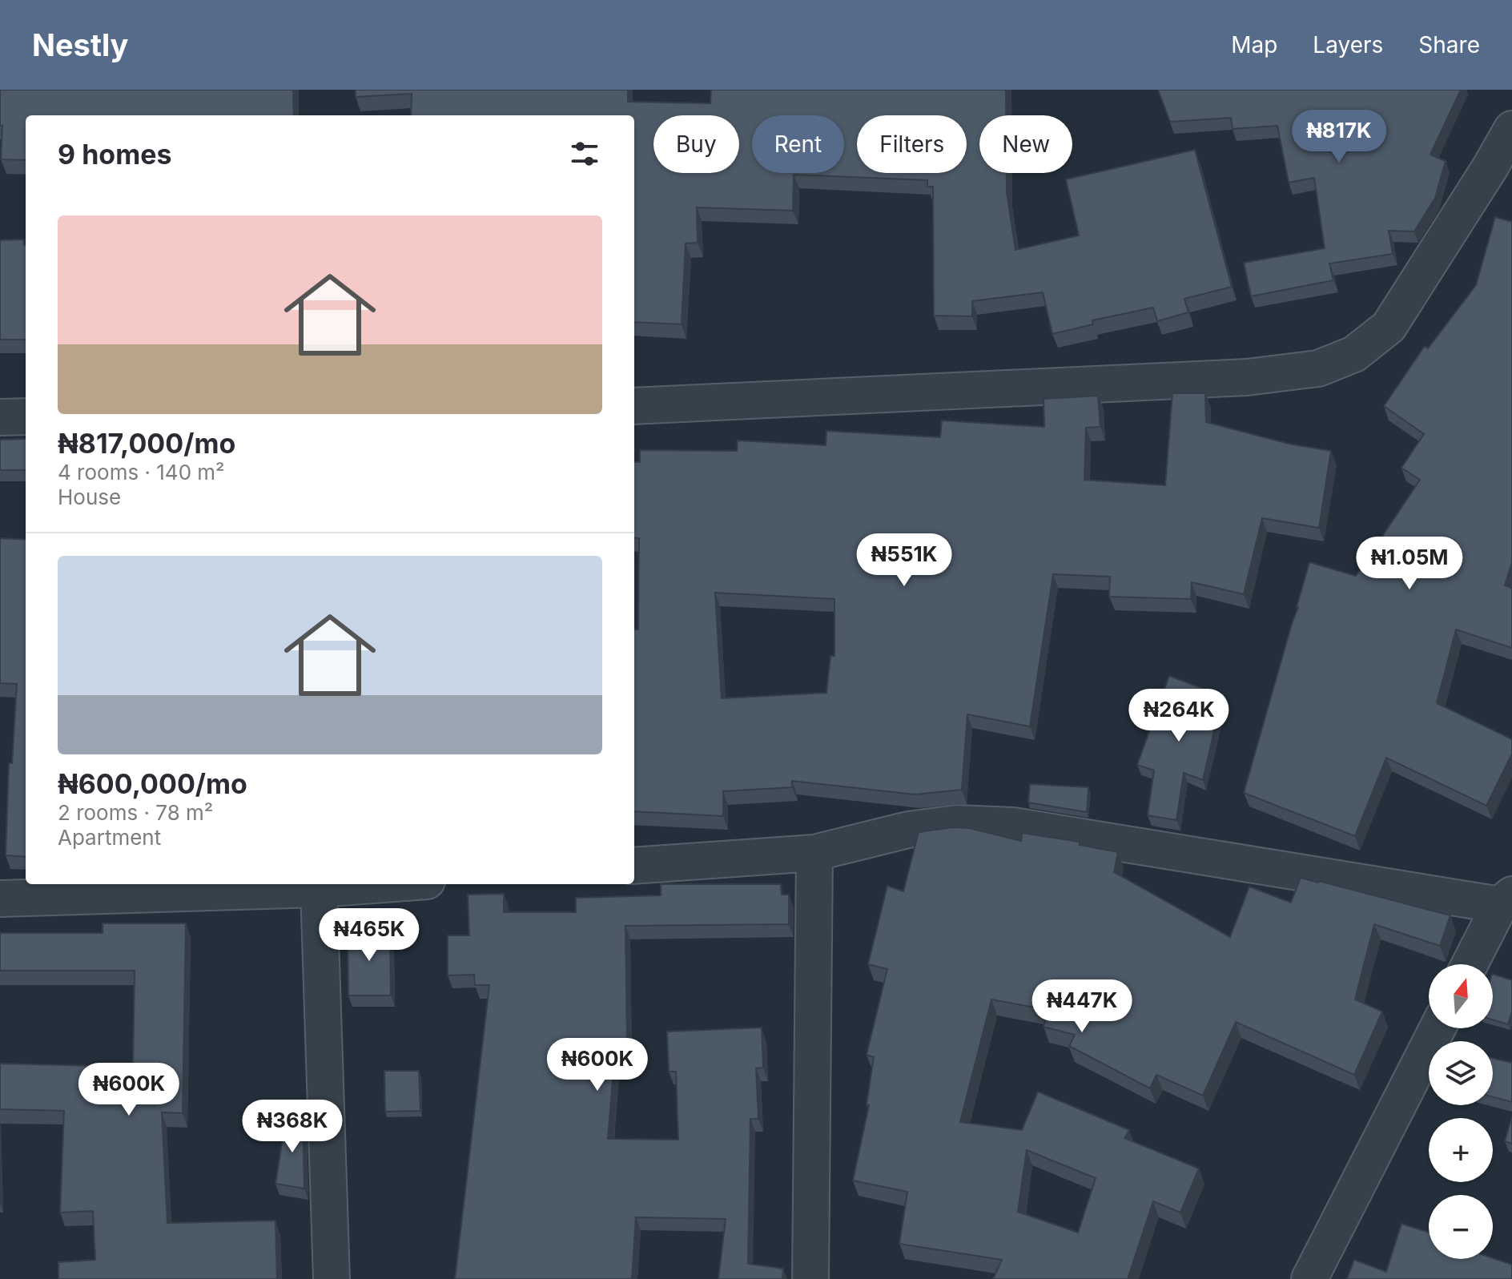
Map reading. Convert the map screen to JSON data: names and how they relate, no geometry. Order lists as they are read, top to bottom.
{
  "north": "top",
  "page": {
    "header": "Nestly",
    "nav": ["Map", "Layers", "Share"],
    "price": [
      "₦817K",
      "₦551K",
      "₦1.05M",
      "₦264K",
      "₦465K",
      "₦447K",
      "₦600K",
      "₦600K",
      "₦368K"
    ],
    "chip": [
      "Buy",
      "Rent",
      "Filters",
      "New"
    ],
    "heading": "9 homes",
    "list": [
      {
        "name": "₦817,000/mo",
        "note": "4 rooms · 140 m² · House"
      },
      {
        "name": "₦600,000/mo",
        "note": "2 rooms · 78 m² · Apartment"
      }
    ],
    "map_buttons": ["+", "−"]
  }
}
